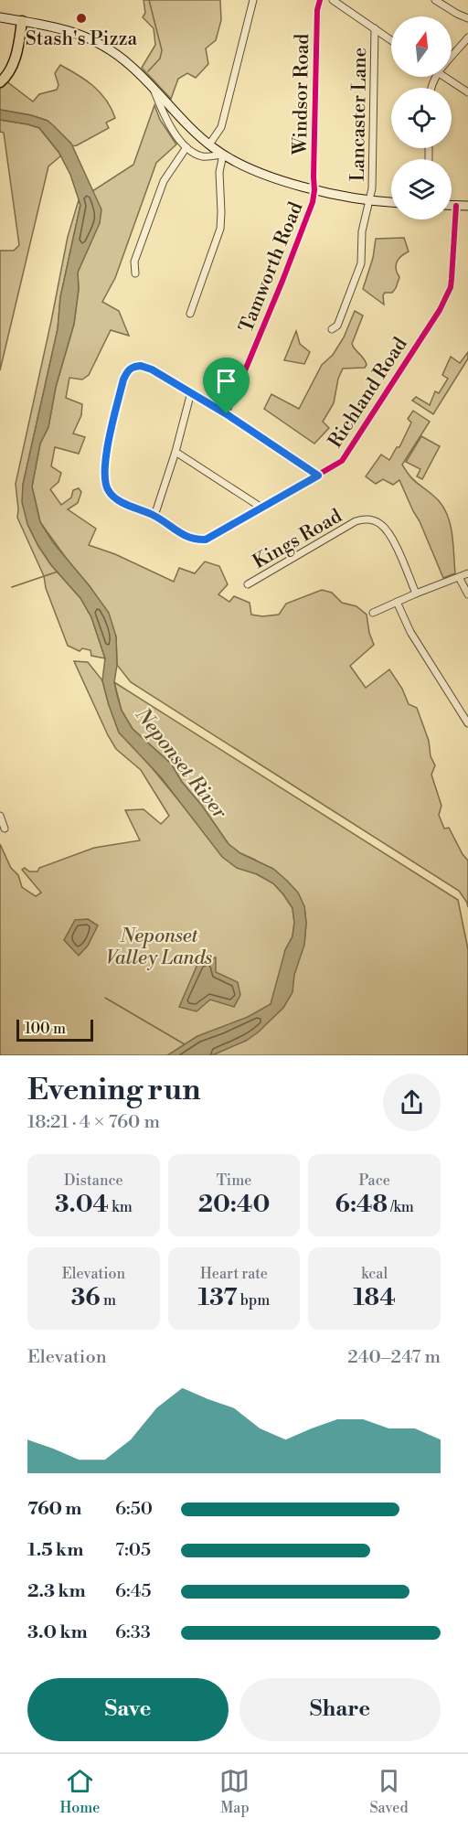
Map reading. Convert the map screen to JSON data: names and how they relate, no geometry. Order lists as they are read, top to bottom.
{
  "streets": {
    "street": [
      "Windsor Road",
      "Lancaster Lane",
      "Tamworth Road",
      "Richland Road",
      "Kings Road"
    ]
  },
  "crossings": [
    ["Windsor Road", "Tamworth Road"]
  ],
  "water": ["Neponset River"],
  "parks": ["Neponset Valley Lands"],
  "places": ["Stash's Pizza"],
  "scale_bar": "100 m",
  "north": "top",
  "page": {
    "scale": "100 m",
    "heading": ["Evening run", "18:21 · 4 × 760 m"],
    "stats": [
      ["Distance", "3.04 km"],
      ["Time", "20:40"],
      ["Pace", "6:48 /km"],
      ["Elevation", "36 m"],
      ["Heart rate", "137 bpm"],
      ["kcal", "184"]
    ],
    "chart": ["Elevation", "240–247 m"],
    "list": [
      {
        "name": "760 m",
        "note": "6:50"
      },
      {
        "name": "1.5 km",
        "note": "7:05"
      },
      {
        "name": "2.3 km",
        "note": "6:45"
      },
      {
        "name": "3.0 km",
        "note": "6:33"
      }
    ],
    "buttons": ["Save", "Share"],
    "tabs": ["Home", "Map", "Saved"]
  }
}
